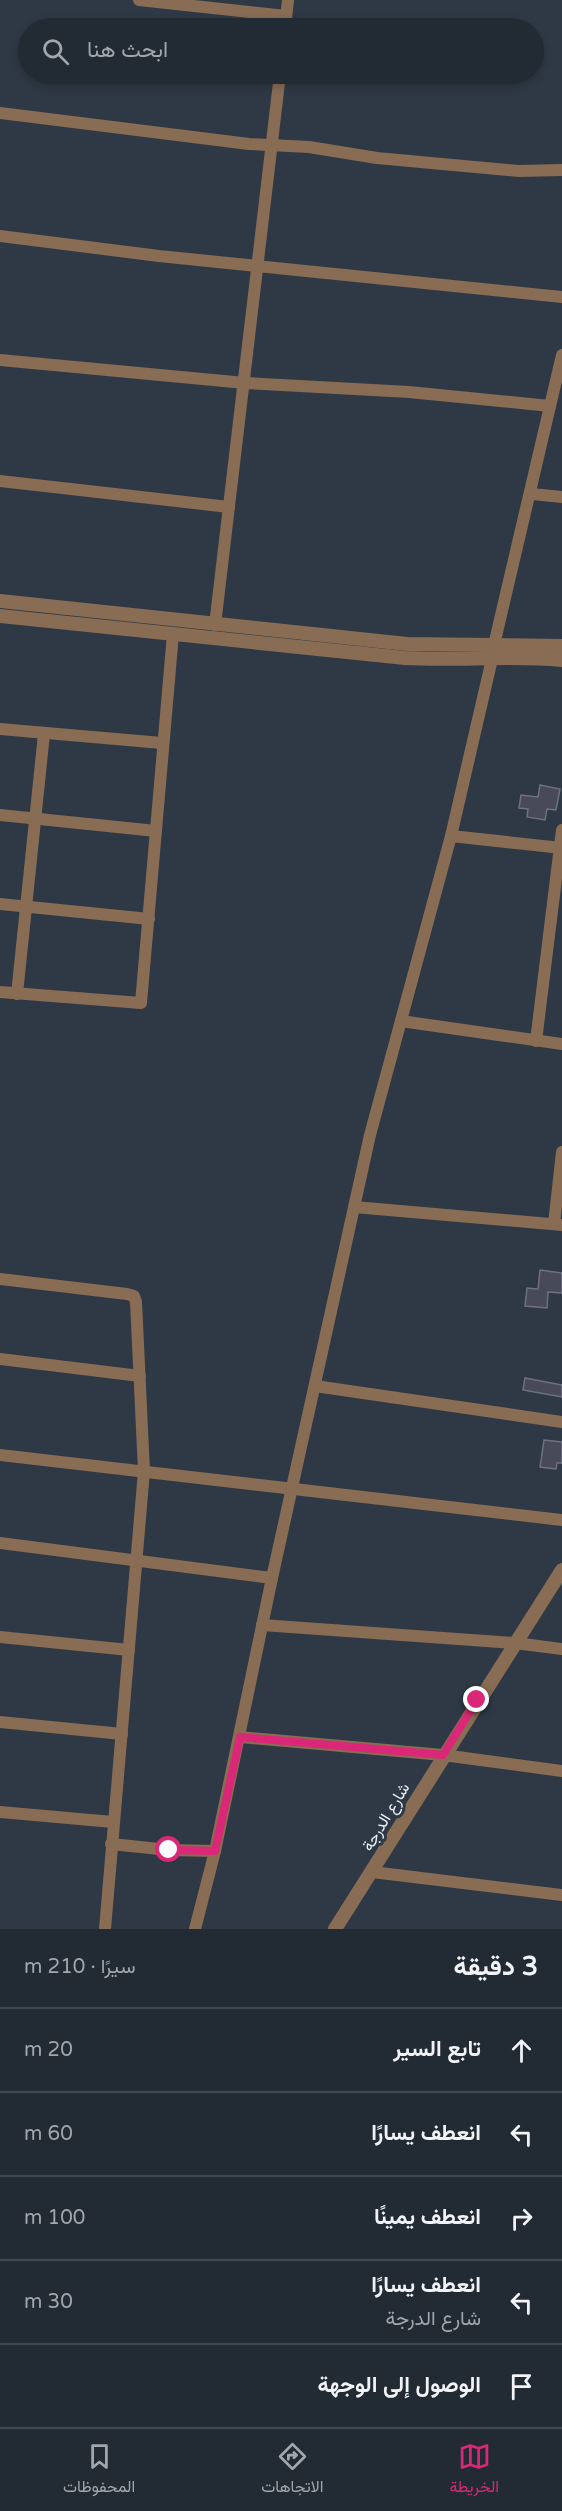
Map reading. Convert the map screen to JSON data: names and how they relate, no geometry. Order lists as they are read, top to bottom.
{
  "streets": {
    "street": ["شارع الدرجة"]
  },
  "page": {
    "search": "ابحث هنا",
    "heading": ["3 دقيقة", "سيرًا · 210 m"],
    "list": [
      ["تابع السير", "20 m"],
      ["انعطف يسارًا", "60 m"],
      ["انعطف يمينًا", "100 m"],
      ["انعطف يسارًا", "شارع الدرجة", "30 m"],
      "الوصول إلى الوجهة"
    ],
    "nav": ["الخريطة", "الاتجاهات", "المحفوظات"]
  }
}
